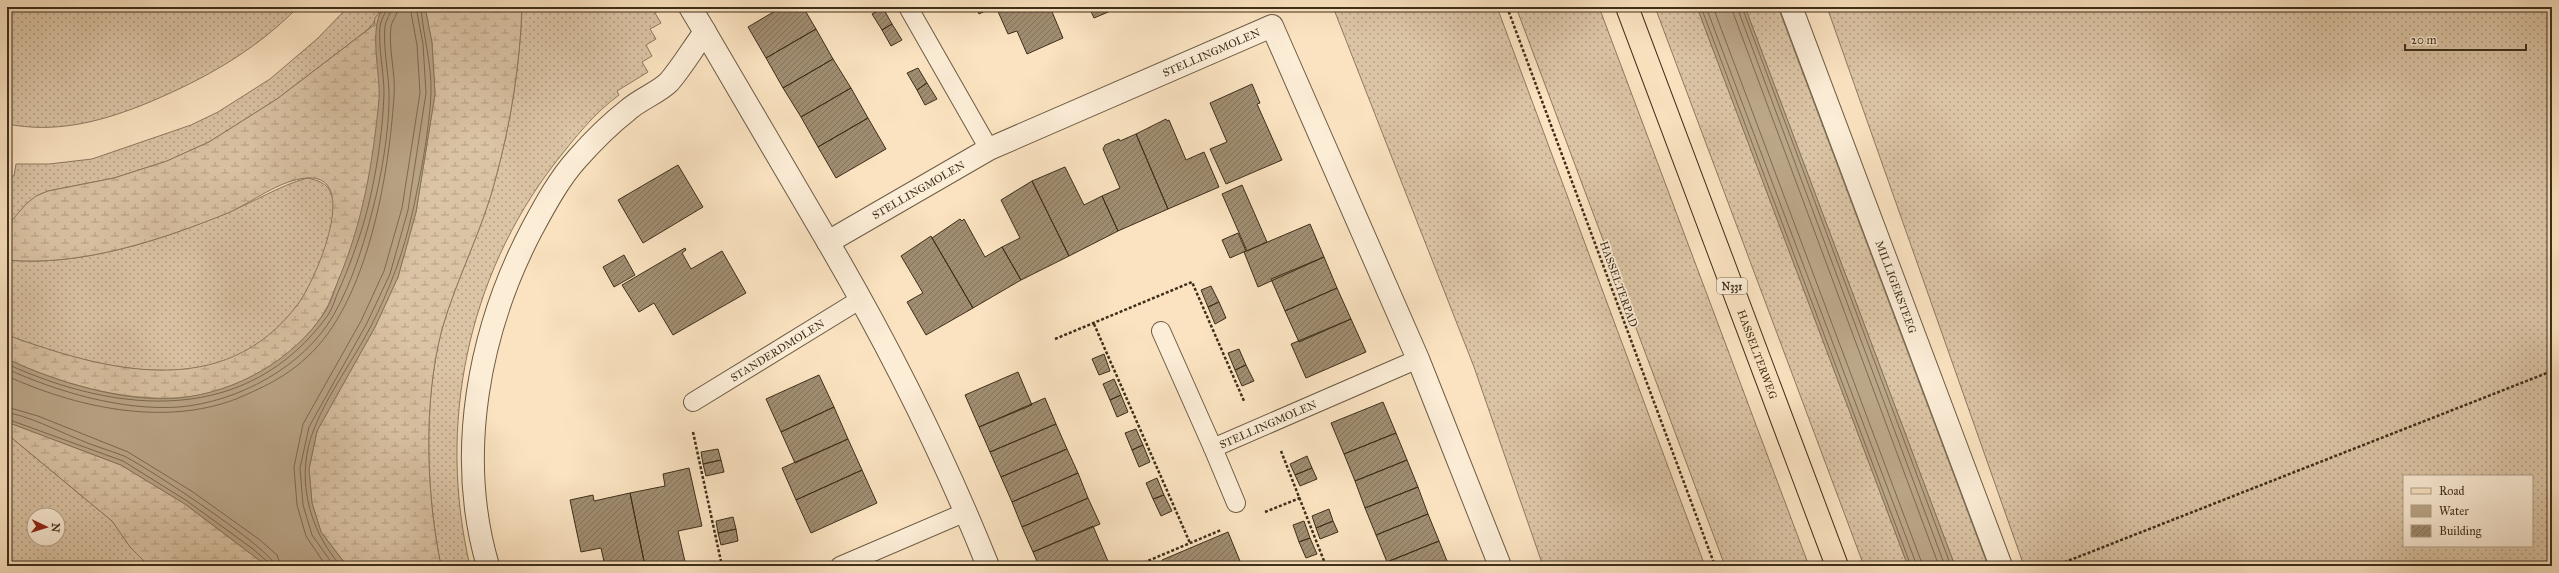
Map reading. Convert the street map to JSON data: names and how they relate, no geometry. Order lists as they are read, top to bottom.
{
  "streets": {
    "main road": ["N331", "HASSELTERWEG"],
    "street": ["STELLINGMOLEN", "MILLIGERSTEEG"],
    "lane": ["STANDERDMOLEN"],
    "path": ["HASSELTERPAD"]
  },
  "legend": ["Road", "Water", "Building"],
  "scale_bar": "20 m",
  "north": "right"
}
